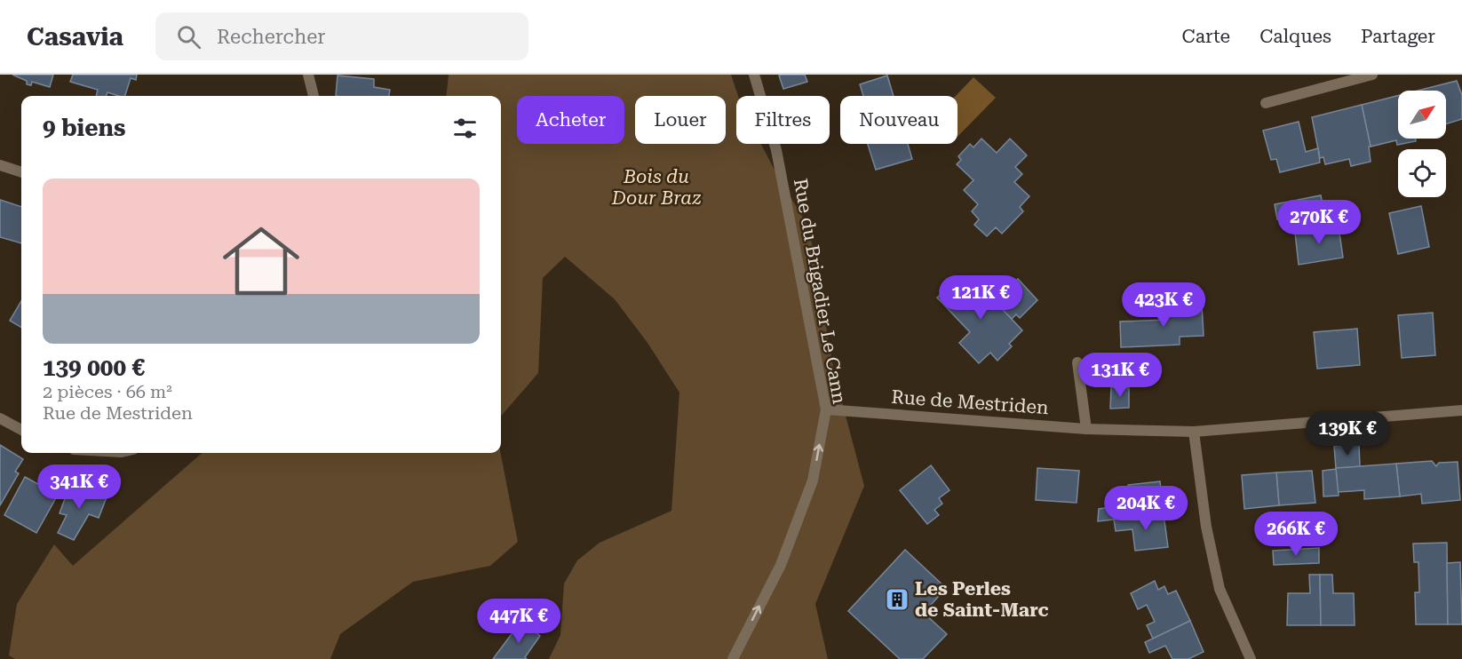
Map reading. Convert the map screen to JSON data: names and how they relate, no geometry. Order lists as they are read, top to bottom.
{
  "streets": {
    "street": ["Rue du Brigadier Le Cann", "Rue de Mestriden"]
  },
  "crossings": [
    ["Rue du Brigadier Le Cann", "Rue de Mestriden"]
  ],
  "one_way": ["Rue du Brigadier Le Cann"],
  "parks": ["Bois du Dour Braz"],
  "places": {
    "building": ["Les Perles de Saint-Marc"]
  },
  "north": "top right",
  "page": {
    "header": "Casavia",
    "search": "Rechercher",
    "nav": ["Carte", "Calques", "Partager"],
    "chip": [
      "Acheter",
      "Louer",
      "Filtres",
      "Nouveau"
    ],
    "heading": "9 biens",
    "list": [
      {
        "name": "139 000 €",
        "note": "2 pièces · 66 m² · Rue de Mestriden"
      }
    ],
    "price": [
      "270K €",
      "121K €",
      "423K €",
      "131K €",
      "139K €",
      "341K €",
      "204K €",
      "266K €",
      "447K €"
    ]
  }
}
